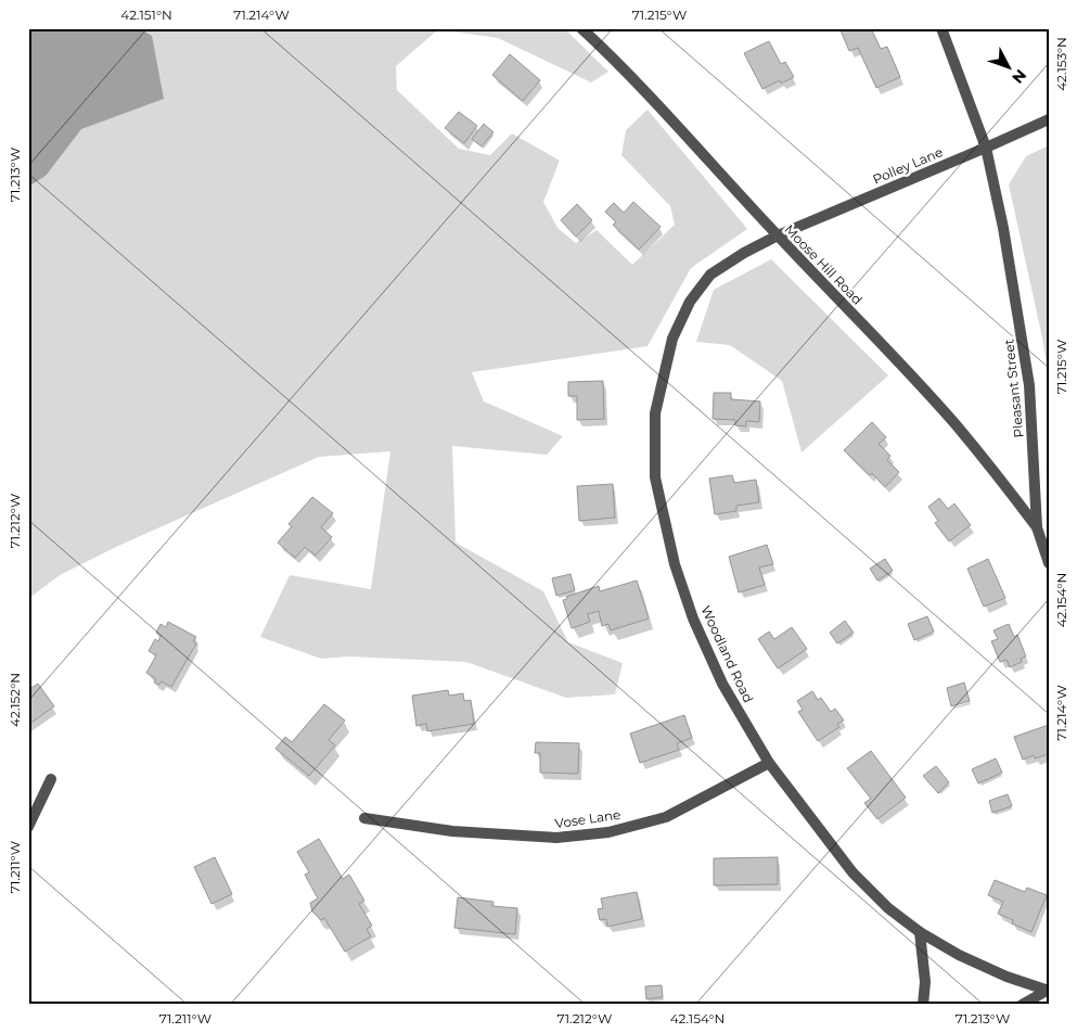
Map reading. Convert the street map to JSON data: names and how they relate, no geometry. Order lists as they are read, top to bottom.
{
  "streets": {
    "street": [
      "Polley Lane",
      "Moose Hill Road",
      "Pleasant Street",
      "Woodland Road",
      "Vose Lane"
    ]
  },
  "crossings": [
    ["Polley Lane", "Moose Hill Road"],
    ["Polley Lane", "Pleasant Street"],
    ["Polley Lane", "Woodland Road"],
    ["Moose Hill Road", "Pleasant Street"],
    ["Moose Hill Road", "Woodland Road"],
    ["Woodland Road", "Vose Lane"]
  ],
  "north": "bottom right",
  "coordinates": [
    "42.151°N",
    "71.214°W",
    "71.215°W",
    "42.153°N",
    "71.213°W",
    "71.212°W",
    "42.154°N",
    "42.152°N",
    "71.211°W"
  ]
}
